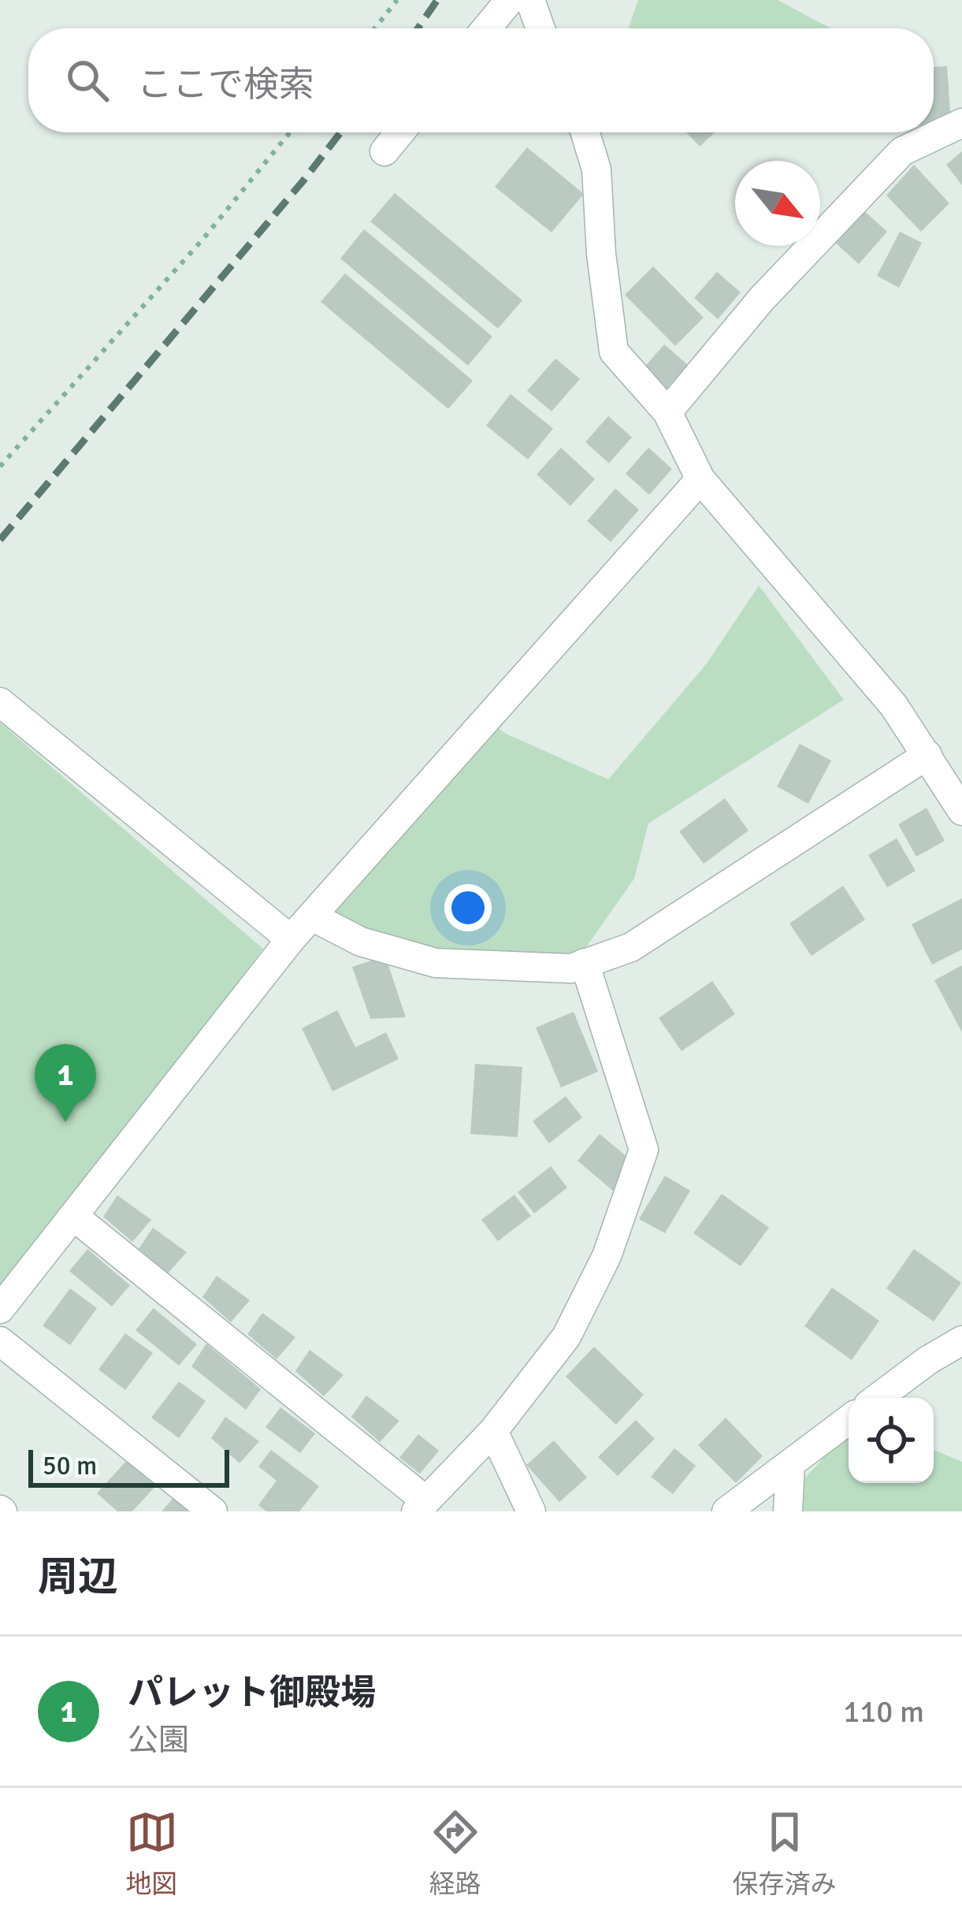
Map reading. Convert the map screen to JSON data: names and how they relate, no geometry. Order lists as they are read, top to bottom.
{
  "scale_bar": "50 m",
  "north": "bottom right",
  "page": {
    "search": "ここで検索",
    "pins": "1",
    "scale": "50 m",
    "heading": "周辺",
    "list": [
      {
        "mark": "1",
        "name": "パレット御殿場",
        "note": "公園",
        "value": "110 m"
      }
    ],
    "nav": ["地図", "経路", "保存済み"]
  }
}
